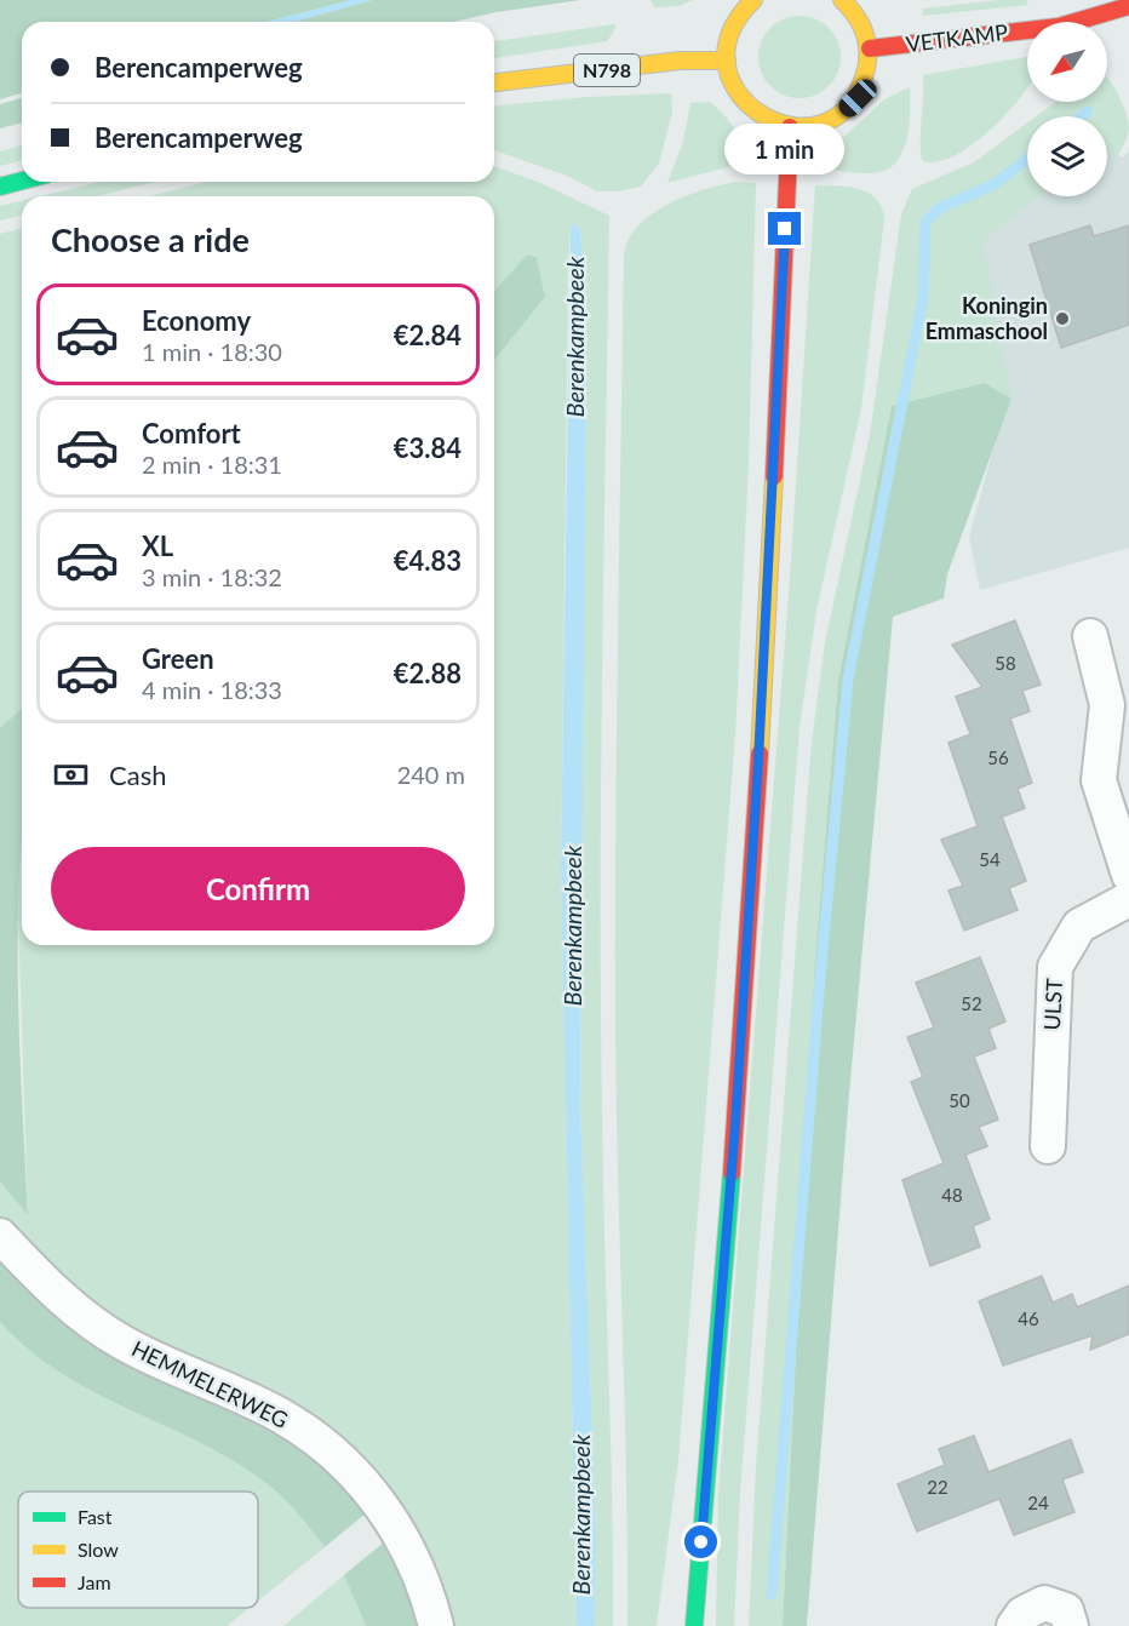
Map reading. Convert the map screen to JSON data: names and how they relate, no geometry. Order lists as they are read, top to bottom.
{
  "streets": {
    "main road": ["VETKAMP", "N798"],
    "street": ["ULST", "HEMMELERWEG"]
  },
  "water": ["Berenkampbeek"],
  "places": ["Koningin Emmaschool"],
  "house_numbers": [
    "58",
    "56",
    "54",
    "52",
    "50",
    "48",
    "46",
    "22",
    "24"
  ],
  "legend": ["Fast", "Slow", "Jam"],
  "north": "bottom left",
  "page": {
    "banner": ["Berencamperweg", "Berencamperweg"],
    "bubble": "1 min",
    "heading": "Choose a ride",
    "list": [
      {
        "name": "Economy",
        "note": "1 min · 18:30",
        "value": "€2.84"
      },
      {
        "name": "Comfort",
        "note": "2 min · 18:31",
        "value": "€3.84"
      },
      {
        "name": "XL",
        "note": "3 min · 18:32",
        "value": "€4.83"
      },
      {
        "name": "Green",
        "note": "4 min · 18:33",
        "value": "€2.88"
      }
    ],
    "pay": ["Cash", "240 m"],
    "buttons": "Confirm"
  }
}
